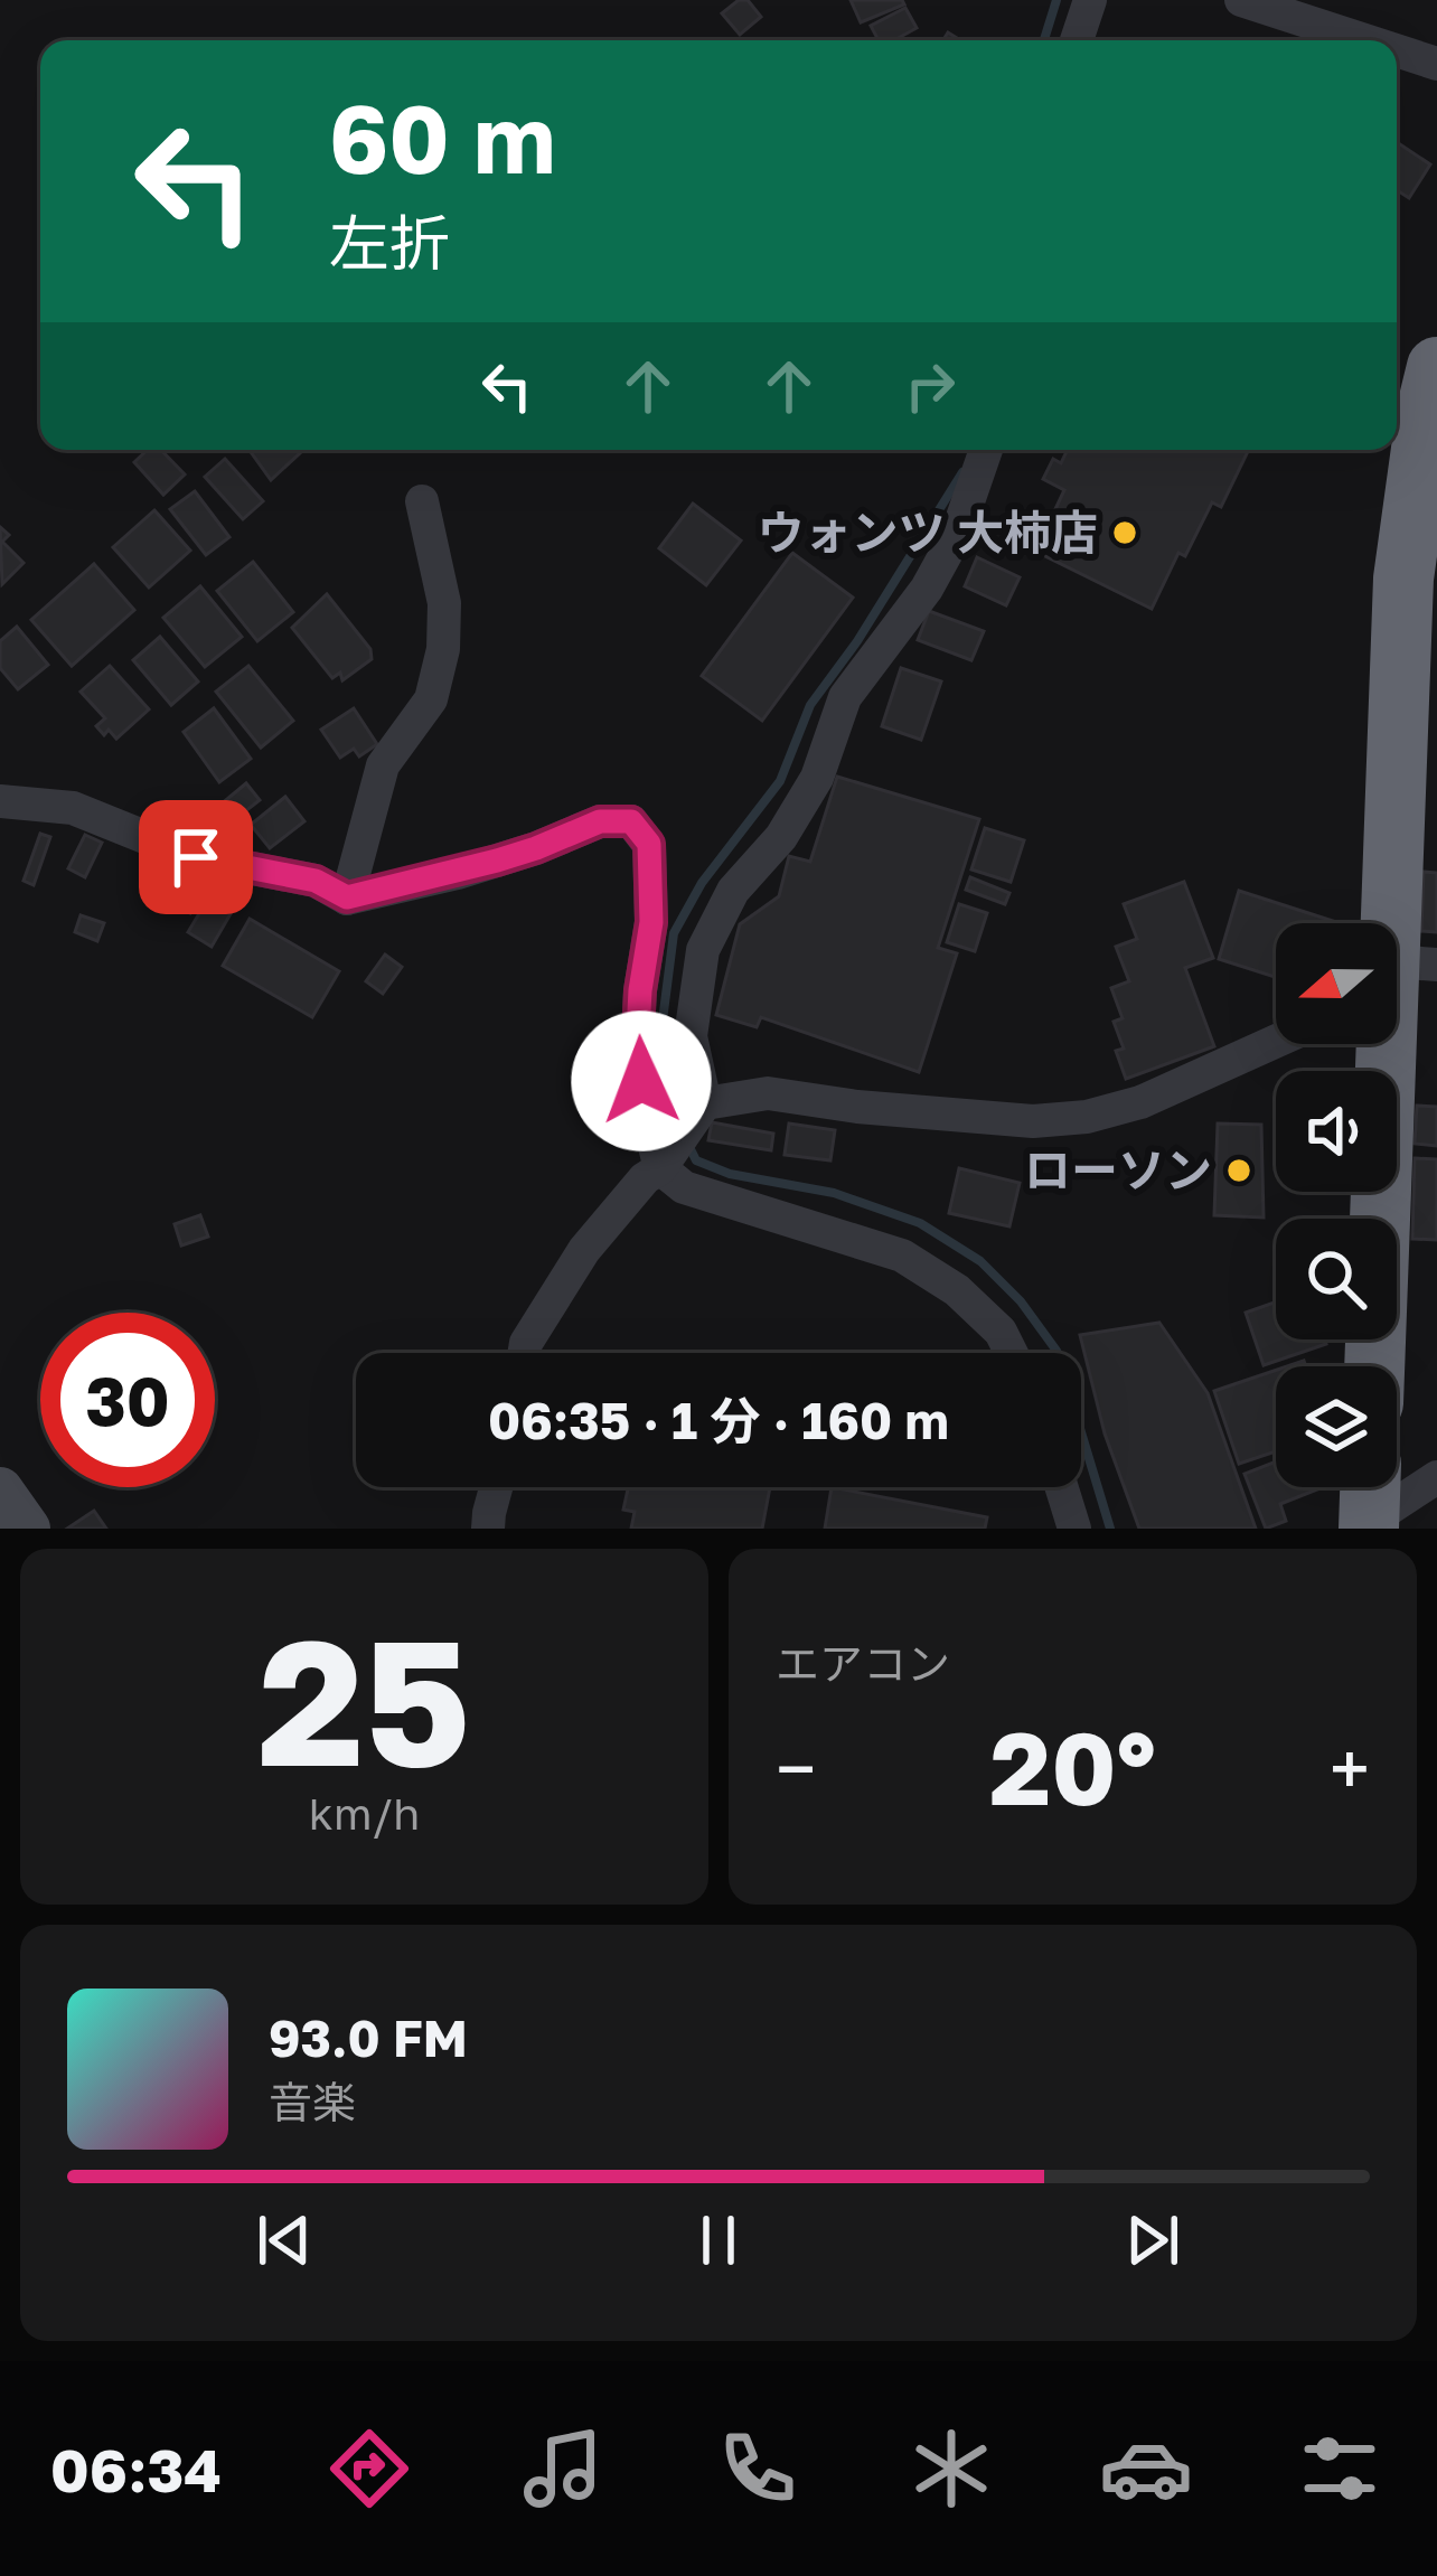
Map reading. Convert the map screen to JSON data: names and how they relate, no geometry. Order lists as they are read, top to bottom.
{
  "places": ["ウォンツ 大柿店", "ローソン"],
  "north": "left",
  "page": {
    "turn": ["60 m", "左折"],
    "limit": "30",
    "trip": "06:35 · 1 分 · 160 m",
    "tile": [
      ["25", "km/h"],
      "エアコン"
    ],
    "heat": ["−", "20°", "+"],
    "song": ["93.0 FM", "音楽"],
    "tabs": "06:34"
  }
}
